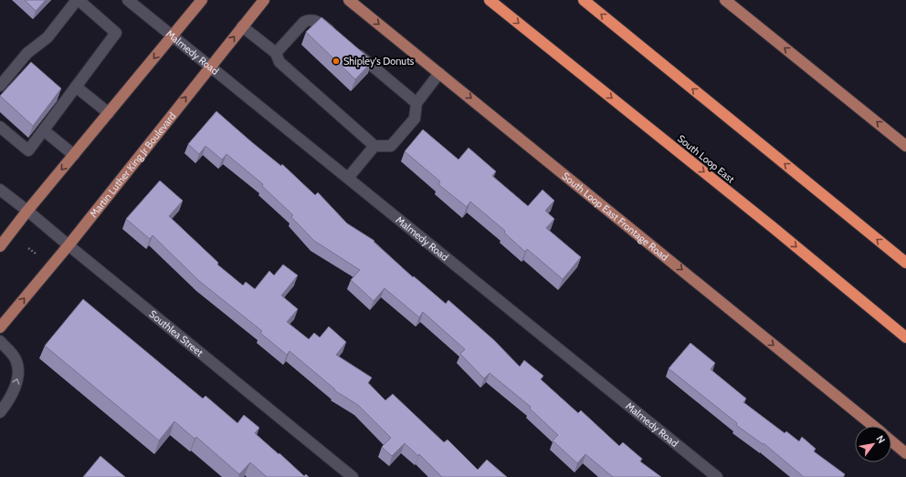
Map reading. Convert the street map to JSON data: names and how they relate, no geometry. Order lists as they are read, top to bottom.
{
  "streets": {
    "highway": ["South Loop East"],
    "main road": ["Martin Luther King Jr Boulevard", "South Loop East Frontage Road"],
    "street": ["Malmedy Road", "Southlea Street"]
  },
  "crossings": [
    ["Malmedy Road", "Martin Luther King Jr Boulevard"],
    ["Martin Luther King Jr Boulevard", "Southlea Street"]
  ],
  "one_way": ["South Loop East Frontage Road"],
  "places": ["Shipley's Donuts"],
  "north": "top right"
}
